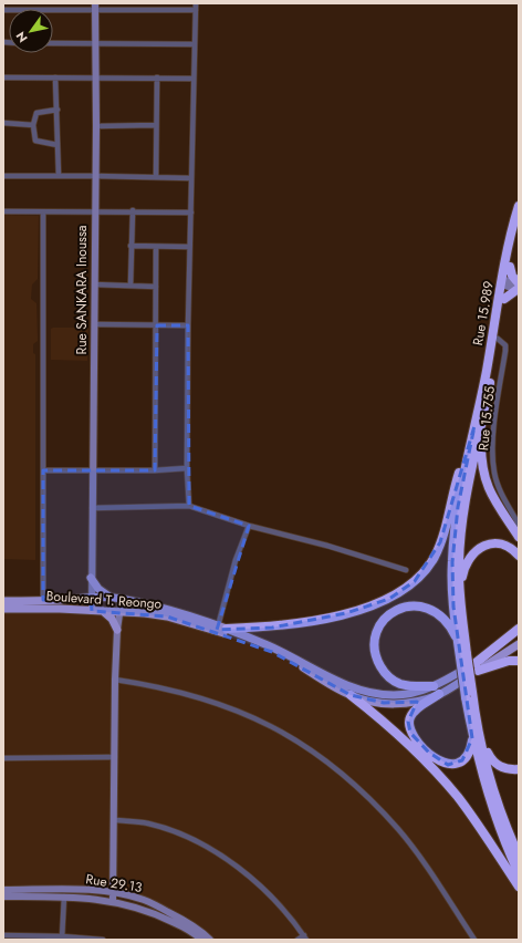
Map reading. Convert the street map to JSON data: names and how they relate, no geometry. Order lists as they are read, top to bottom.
{
  "streets": {
    "highway": ["Rue 15.989"],
    "main road": ["Rue SANKARA Inoussa", "Boulevard T. Reongo", "Rue 29.13"],
    "street": ["Rue 15.755"]
  },
  "crossings": [
    ["Rue SANKARA Inoussa", "Boulevard T. Reongo"]
  ],
  "north": "bottom left"
}
